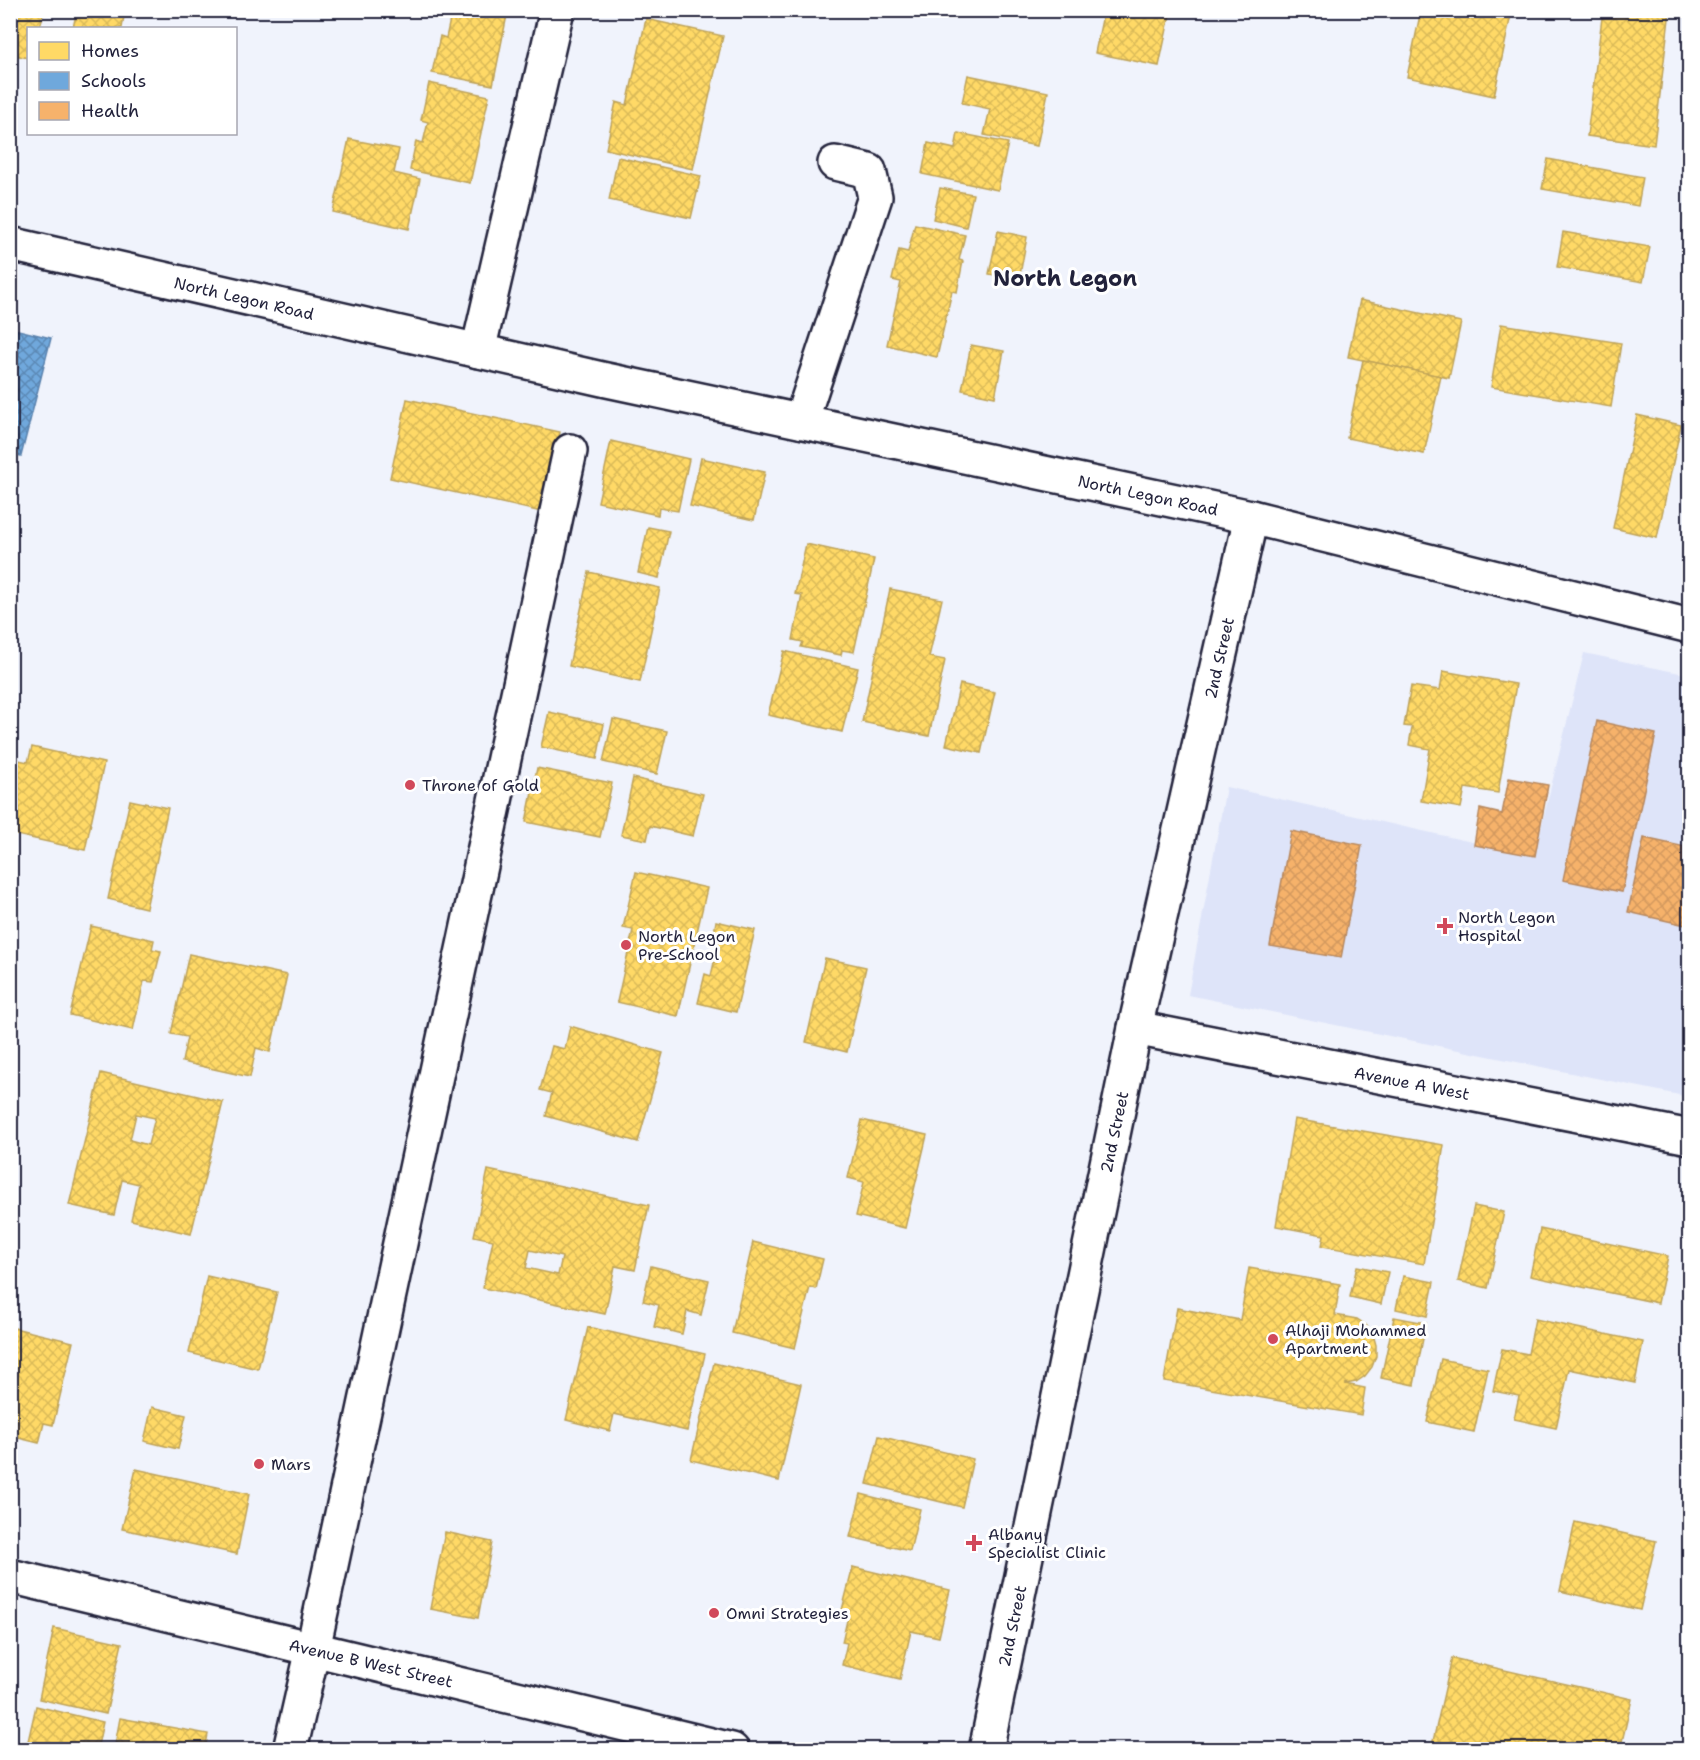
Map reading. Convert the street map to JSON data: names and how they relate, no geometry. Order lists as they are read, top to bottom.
{
  "streets": {
    "street": [
      "North Legon Road",
      "2nd Street",
      "Avenue A West",
      "Avenue B West Street"
    ]
  },
  "crossings": [
    ["North Legon Road", "2nd Street"],
    ["2nd Street", "Avenue A West"]
  ],
  "districts": ["North Legon"],
  "places": {
    "other": [
      "Throne of Gold",
      "North Legon Pre-School",
      "Alhaji Mohammed Apartment",
      "Mars",
      "Omni Strategies"
    ],
    "health": ["North Legon Hospital", "Albany Specialist Clinic"]
  },
  "legend": ["Homes", "Schools", "Health"]
}
